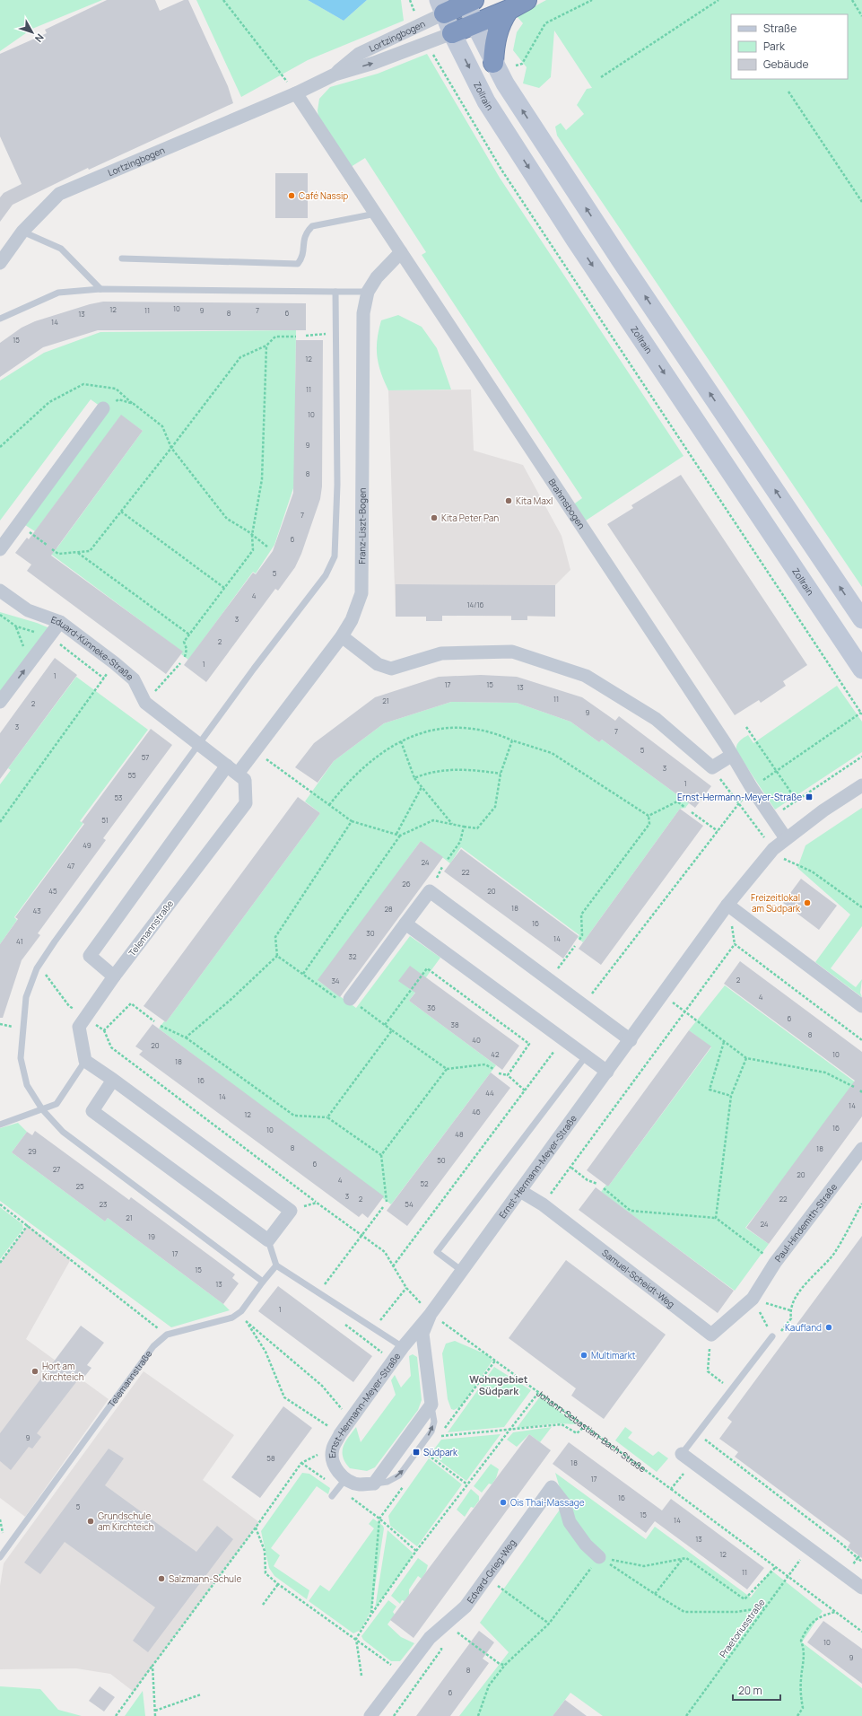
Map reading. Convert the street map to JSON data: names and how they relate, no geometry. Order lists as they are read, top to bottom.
{
  "streets": {
    "main road": ["Zollrain"],
    "street": [
      "Lortzingbogen",
      "Brahmsbogen",
      "Franz-Liszt-Bogen",
      "Eduard-Künneke-Straße",
      "Telemannstraße",
      "Ernst-Hermann-Meyer-Straße",
      "Paul-Hindemith-Straße",
      "Samuel-Scheidt-Weg",
      "Edvard-Grieg-Weg"
    ],
    "path": ["Johann-Sebastian-Bach-Straße", "Praetoriusstraße"]
  },
  "crossings": [
    ["Lortzingbogen", "Zollrain"],
    ["Brahmsbogen", "Franz-Liszt-Bogen"],
    ["Brahmsbogen", "Ernst-Hermann-Meyer-Straße"],
    ["Franz-Liszt-Bogen", "Eduard-Künneke-Straße"],
    ["Franz-Liszt-Bogen", "Telemannstraße"],
    ["Eduard-Künneke-Straße", "Telemannstraße"],
    ["Telemannstraße", "Johann-Sebastian-Bach-Straße"],
    ["Ernst-Hermann-Meyer-Straße", "Samuel-Scheidt-Weg"],
    ["Ernst-Hermann-Meyer-Straße", "Johann-Sebastian-Bach-Straße"],
    ["Johann-Sebastian-Bach-Straße", "Praetoriusstraße"]
  ],
  "districts": ["Wohngebiet Südpark"],
  "places": {
    "other": [
      "Café Nassip",
      "Kita Maxl",
      "Kita Peter Pan",
      "Freizeitlokal am Südpark",
      "Kaufland",
      "Multimarkt",
      "Hort am Kirchteich",
      "Ois Thai-Massage",
      "Grundschule am Kirchteich",
      "Salzmann-Schule"
    ],
    "transit": ["Ernst-Hermann-Meyer-Straße", "Südpark"]
  },
  "house_numbers": [
    "10",
    "12",
    "11",
    "9",
    "7",
    "8",
    "6",
    "13",
    "14",
    "15",
    "12",
    "11",
    "10",
    "9",
    "8",
    "7",
    "6",
    "5",
    "4",
    "14/16",
    "3",
    "2",
    "1",
    "1",
    "17",
    "15",
    "13",
    "11",
    "21",
    "2",
    "9",
    "3",
    "7",
    "5",
    "57",
    "3",
    "55",
    "1",
    "53",
    "51",
    "49",
    "24",
    "47",
    "22",
    "26",
    "45",
    "20",
    "18",
    "28",
    "43",
    "16",
    "30",
    "14",
    "41",
    "32",
    "2",
    "34",
    "4",
    "36",
    "6",
    "38",
    "8",
    "40",
    "20",
    "42",
    "10",
    "18",
    "16",
    "44",
    "14",
    "14",
    "46",
    "12",
    "16",
    "10",
    "48",
    "8",
    "18",
    "29",
    "50",
    "6",
    "27",
    "20",
    "4",
    "52",
    "25",
    "3",
    "2",
    "22",
    "23",
    "54",
    "21",
    "24",
    "19",
    "17",
    "15",
    "13",
    "1",
    "9",
    "58",
    "18",
    "17",
    "16",
    "5",
    "15",
    "14",
    "13",
    "12",
    "11",
    "10",
    "9",
    "8",
    "6"
  ],
  "legend": ["Straße", "Park", "Gebäude"],
  "scale_bar": "20 m",
  "north": "bottom right"
}
